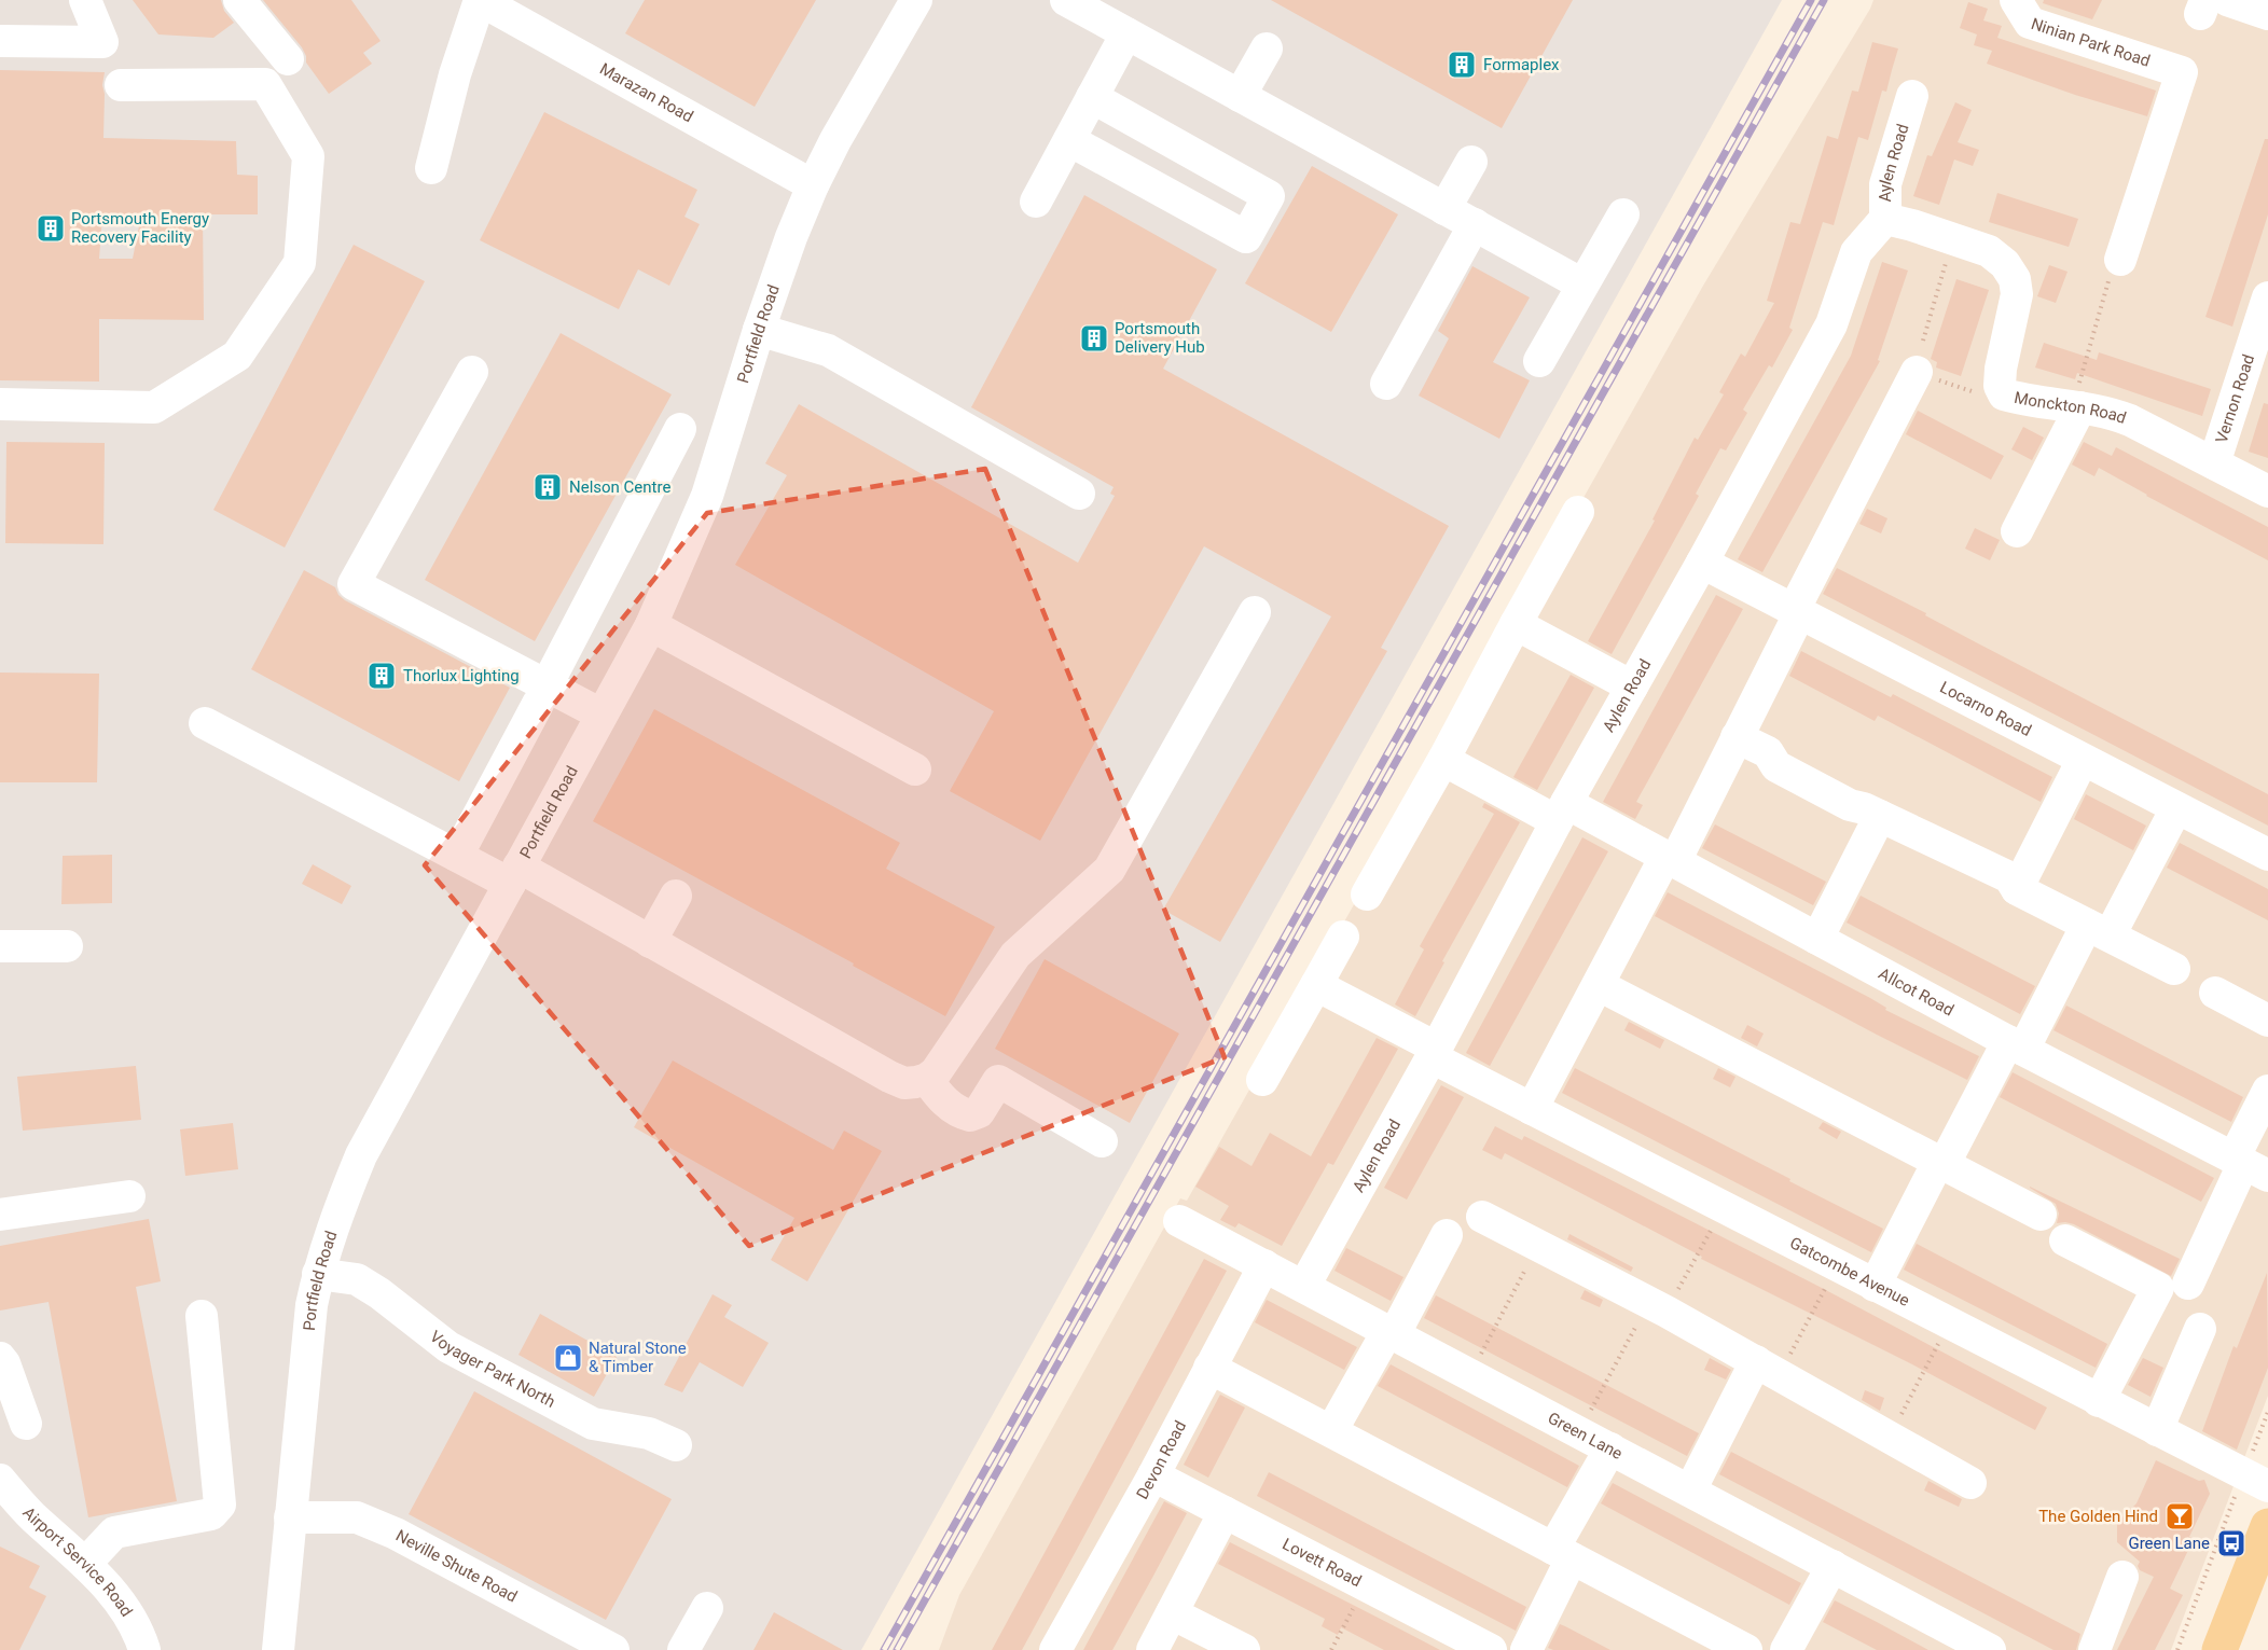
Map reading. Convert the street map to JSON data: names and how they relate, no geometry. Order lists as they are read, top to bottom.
{
  "streets": {
    "street": [
      "Ninian Park Road",
      "Marazan Road",
      "Aylen Road",
      "Portfield Road",
      "Vernon Road",
      "Monckton Road",
      "Locarno Road",
      "Allcot Road",
      "Gatcombe Avenue",
      "Voyager Park North",
      "Green Lane",
      "Devon Road",
      "Airport Service Road",
      "Lovett Road",
      "Neville Shute Road"
    ]
  },
  "crossings": [
    ["Marazan Road", "Portfield Road"],
    ["Aylen Road", "Monckton Road"],
    ["Aylen Road", "Locarno Road"],
    ["Aylen Road", "Allcot Road"],
    ["Aylen Road", "Gatcombe Avenue"],
    ["Aylen Road", "Green Lane"],
    ["Portfield Road", "Voyager Park North"],
    ["Portfield Road", "Neville Shute Road"],
    ["Vernon Road", "Monckton Road"],
    ["Green Lane", "Devon Road"],
    ["Devon Road", "Lovett Road"]
  ],
  "places": {
    "building": [
      "Formaplex",
      "Portsmouth Energy Recovery Facility",
      "Portsmouth Delivery Hub",
      "Nelson Centre",
      "Thorlux Lighting"
    ],
    "shop": ["Natural Stone & Timber"],
    "bar": ["The Golden Hind"],
    "bus stop": ["Green Lane"]
  }
}
